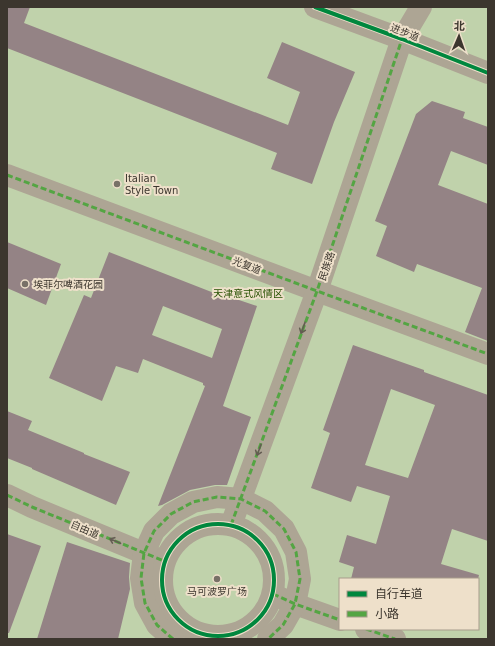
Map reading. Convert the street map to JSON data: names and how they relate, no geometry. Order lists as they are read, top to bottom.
{
  "streets": {
    "street": [
      "进步道",
      "光复道",
      "民族路",
      "自由道"
    ]
  },
  "crossings": [
    ["进步道", "民族路"],
    ["光复道", "民族路"],
    ["民族路", "自由道"]
  ],
  "one_way": ["民族路", "自由道"],
  "parks": ["天津意式风情区"],
  "places": ["Italian Style Town", "埃菲尔啤酒花园", "马可波罗广场"],
  "legend": ["自行车道", "小路"],
  "north": "top"
}
